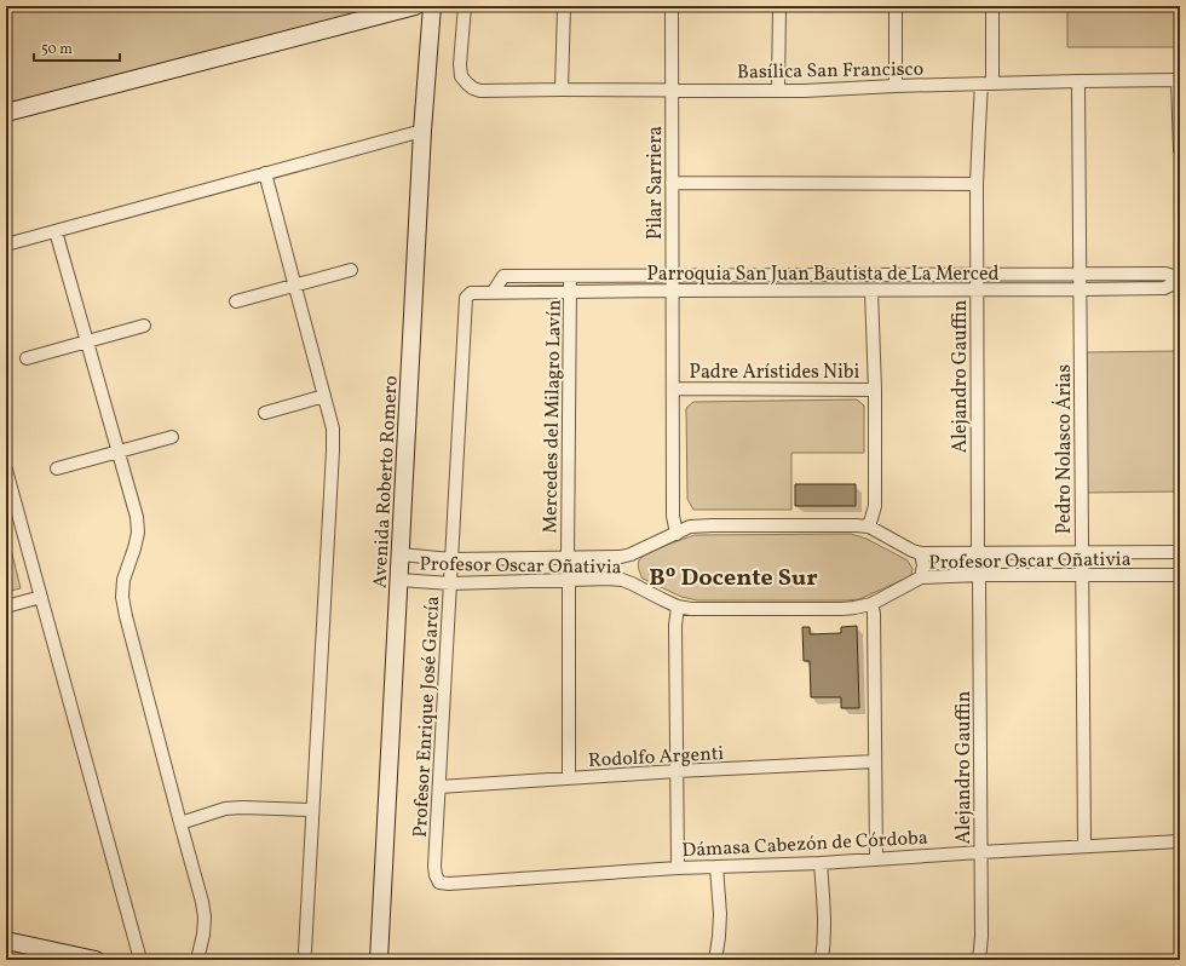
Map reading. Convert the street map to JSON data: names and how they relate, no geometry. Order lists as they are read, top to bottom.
{
  "streets": {
    "main road": ["Avenida Roberto Romero"],
    "street": [
      "Basílica San Francisco",
      "Pilar Sarriera",
      "Parroquia San Juan Bautista de La Merced",
      "Padre Arístides Nibi",
      "Alejandro Gauffin",
      "Mercedes del Milagro Lavín",
      "Pedro Nolasco Árias",
      "Profesor Oscar Oñativia",
      "Profesor Enrique José García",
      "Rodolfo Argenti",
      "Dámasa Cabezón de Córdoba"
    ]
  },
  "crossings": [
    ["Basílica San Francisco", "Pilar Sarriera"],
    ["Basílica San Francisco", "Alejandro Gauffin"],
    ["Basílica San Francisco", "Pedro Nolasco Árias"],
    ["Pilar Sarriera", "Parroquia San Juan Bautista de La Merced"],
    ["Pilar Sarriera", "Padre Arístides Nibi"],
    ["Pilar Sarriera", "Profesor Oscar Oñativia"],
    ["Parroquia San Juan Bautista de La Merced", "Alejandro Gauffin"],
    ["Parroquia San Juan Bautista de La Merced", "Mercedes del Milagro Lavín"],
    ["Parroquia San Juan Bautista de La Merced", "Pedro Nolasco Árias"],
    ["Parroquia San Juan Bautista de La Merced", "Profesor Enrique José García"],
    ["Alejandro Gauffin", "Profesor Oscar Oñativia"],
    ["Alejandro Gauffin", "Dámasa Cabezón de Córdoba"],
    ["Mercedes del Milagro Lavín", "Profesor Oscar Oñativia"],
    ["Pedro Nolasco Árias", "Profesor Oscar Oñativia"],
    ["Pedro Nolasco Árias", "Dámasa Cabezón de Córdoba"],
    ["Avenida Roberto Romero", "Profesor Oscar Oñativia"],
    ["Profesor Oscar Oñativia", "Profesor Enrique José García"],
    ["Profesor Enrique José García", "Rodolfo Argenti"],
    ["Profesor Enrique José García", "Dámasa Cabezón de Córdoba"]
  ],
  "districts": ["Bº Docente Sur"],
  "scale_bar": "50 m"
}
